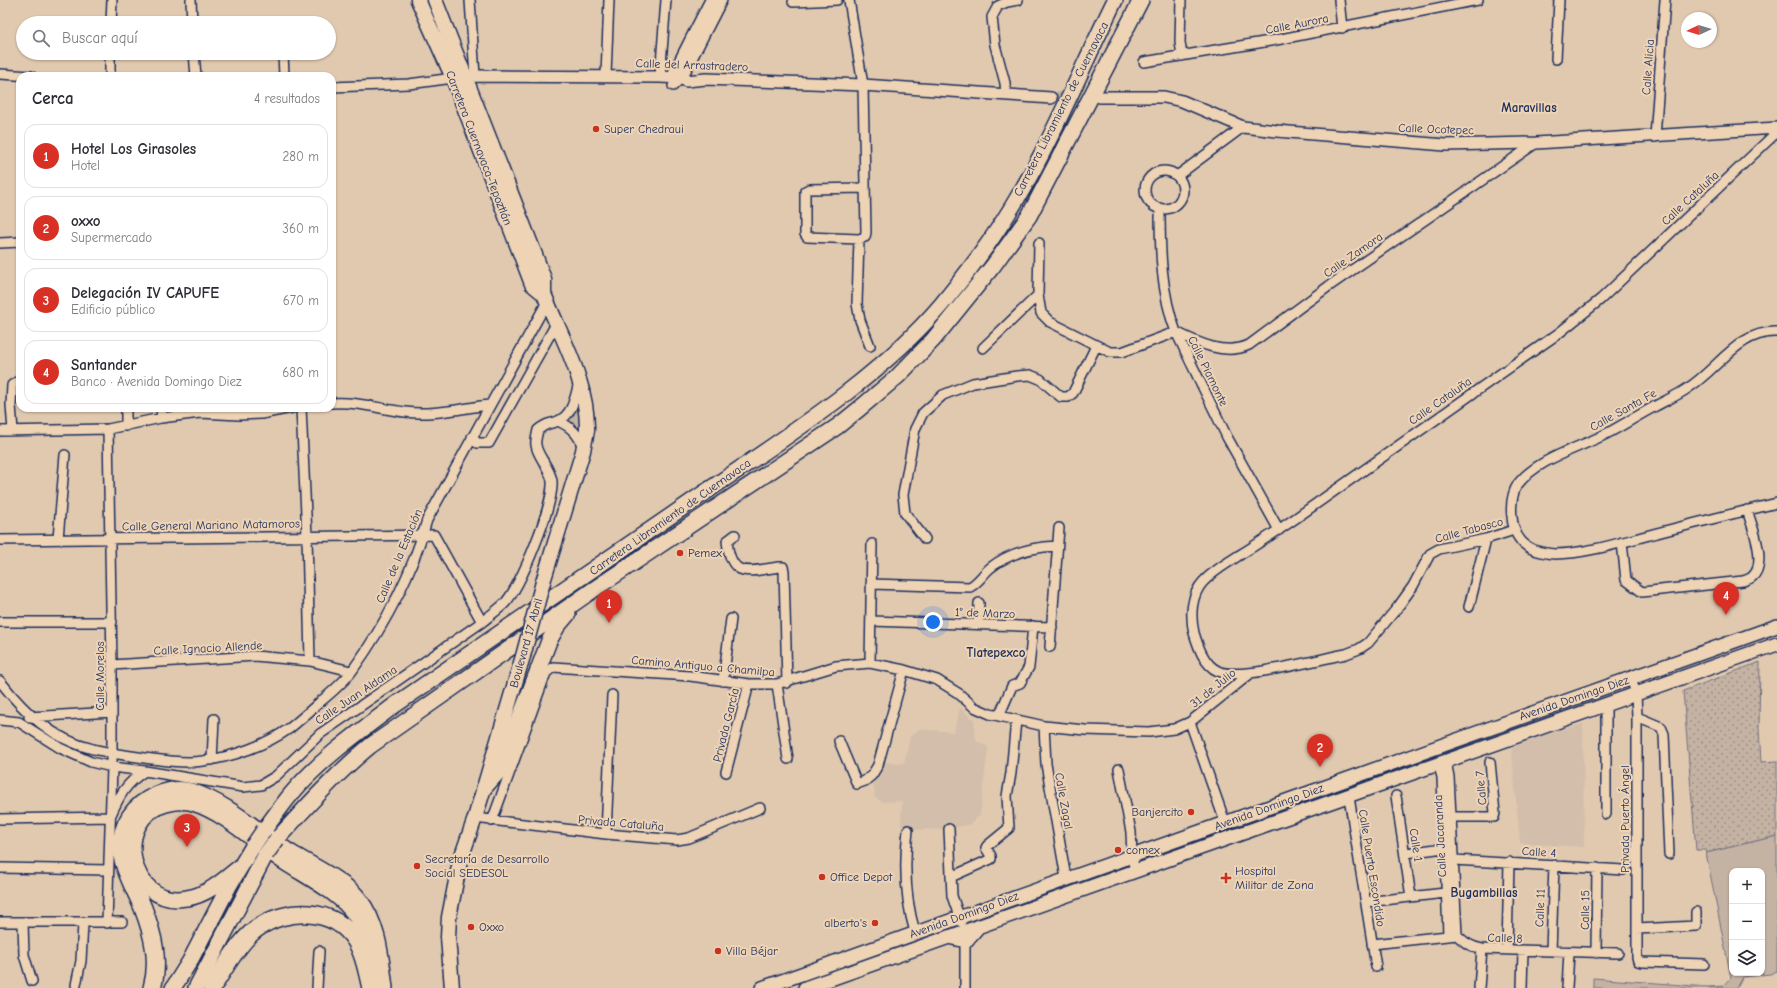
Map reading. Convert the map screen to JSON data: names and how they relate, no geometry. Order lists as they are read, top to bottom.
{
  "streets": {
    "highway": ["Carretera Libramiento de Cuernavaca"],
    "main road": ["Carretera Cuernavaca-Tepoztlán", "Boulevard 17 Abril", "Avenida Domingo Diez"],
    "street": [
      "Calle Aurora",
      "Calle del Arrastradero",
      "Calle Alicia",
      "Calle Ocotepec",
      "Calle Cataluña",
      "Calle Zamora",
      "Calle Piamonte",
      "Calle Santa Fe",
      "Calle General Mariano Matamoros",
      "Calle Tabasco",
      "Calle de la Estación",
      "1° de Marzo",
      "Calle Ignacio Allende",
      "Camino Antiguo a Chamilpa",
      "Calle Morelos",
      "31 de Julio",
      "Calle Juan Aldama",
      "Privada García",
      "Calle 7",
      "Calle Zagal",
      "Privada Puerto Ángel",
      "Privada Cataluña",
      "Calle Jacaranda",
      "Calle 1",
      "Calle 4",
      "Calle Puerto Escondido",
      "Calle 11",
      "Calle 15",
      "Calle 8"
    ]
  },
  "crossings": [
    ["Calle del Arrastradero", "Carretera Cuernavaca-Tepoztlán"],
    ["Calle Alicia", "Calle Ocotepec"],
    ["Calle Ocotepec", "Calle Zamora"],
    ["Carretera Cuernavaca-Tepoztlán", "Calle de la Estación"],
    ["Carretera Cuernavaca-Tepoztlán", "Boulevard 17 Abril"],
    ["Calle Cataluña", "Calle Piamonte"],
    ["Calle Cataluña", "Calle Tabasco"],
    ["Calle Cataluña", "31 de Julio"],
    ["Calle Zamora", "Calle Piamonte"],
    ["Calle Santa Fe", "Calle Tabasco"],
    ["Calle General Mariano Matamoros", "Calle de la Estación"],
    ["Calle General Mariano Matamoros", "Calle Morelos"],
    ["Calle Tabasco", "31 de Julio"],
    ["Calle de la Estación", "Boulevard 17 Abril"],
    ["Calle de la Estación", "Calle Ignacio Allende"],
    ["Calle de la Estación", "Calle Morelos"],
    ["Boulevard 17 Abril", "Calle Juan Aldama"],
    ["Boulevard 17 Abril", "Privada Cataluña"],
    ["Calle Ignacio Allende", "Calle Morelos"],
    ["Camino Antiguo a Chamilpa", "31 de Julio"],
    ["Camino Antiguo a Chamilpa", "Privada García"],
    ["Camino Antiguo a Chamilpa", "Calle Zagal"],
    ["Camino Antiguo a Chamilpa", "Privada Cataluña"],
    ["Calle Morelos", "Calle Juan Aldama"],
    ["Avenida Domingo Diez", "Calle Zagal"],
    ["Avenida Domingo Diez", "Privada Puerto Ángel"],
    ["Avenida Domingo Diez", "Calle Jacaranda"],
    ["Avenida Domingo Diez", "Calle Puerto Escondido"],
    ["Calle 7", "Calle Jacaranda"],
    ["Calle Jacaranda", "Calle 4"],
    ["Calle Jacaranda", "Calle 8"],
    ["Calle 4", "Calle 11"],
    ["Calle 4", "Calle 15"],
    ["Calle 11", "Calle 8"],
    ["Calle 15", "Calle 8"]
  ],
  "districts": ["Maravillas", "Tlatepexco", "Bugambilias"],
  "places": {
    "other": [
      "Super Chedraui",
      "Pemex",
      "Banjercito",
      "comex",
      "Secretaría de Desarrollo Social SEDESOL",
      "Office Depot",
      "alberto's",
      "Oxxo",
      "Villa Béjar"
    ],
    "health": ["Hospital Militar de Zona"]
  },
  "north": "left",
  "page": {
    "search": "Buscar aquí",
    "heading": ["Cerca", "4 resultados"],
    "list": [
      {
        "mark": "1",
        "name": "Hotel Los Girasoles",
        "note": "Hotel",
        "value": "280 m"
      },
      {
        "mark": "2",
        "name": "oxxo",
        "note": "Supermercado",
        "value": "360 m"
      },
      {
        "mark": "3",
        "name": "Delegación IV CAPUFE",
        "note": "Edificio público",
        "value": "670 m"
      },
      {
        "mark": "4",
        "name": "Santander",
        "note": "Banco · Avenida Domingo Diez",
        "value": "680 m"
      }
    ],
    "pins": [
      "4",
      "1",
      "2",
      "3"
    ],
    "map_buttons": ["+", "−"]
  }
}
